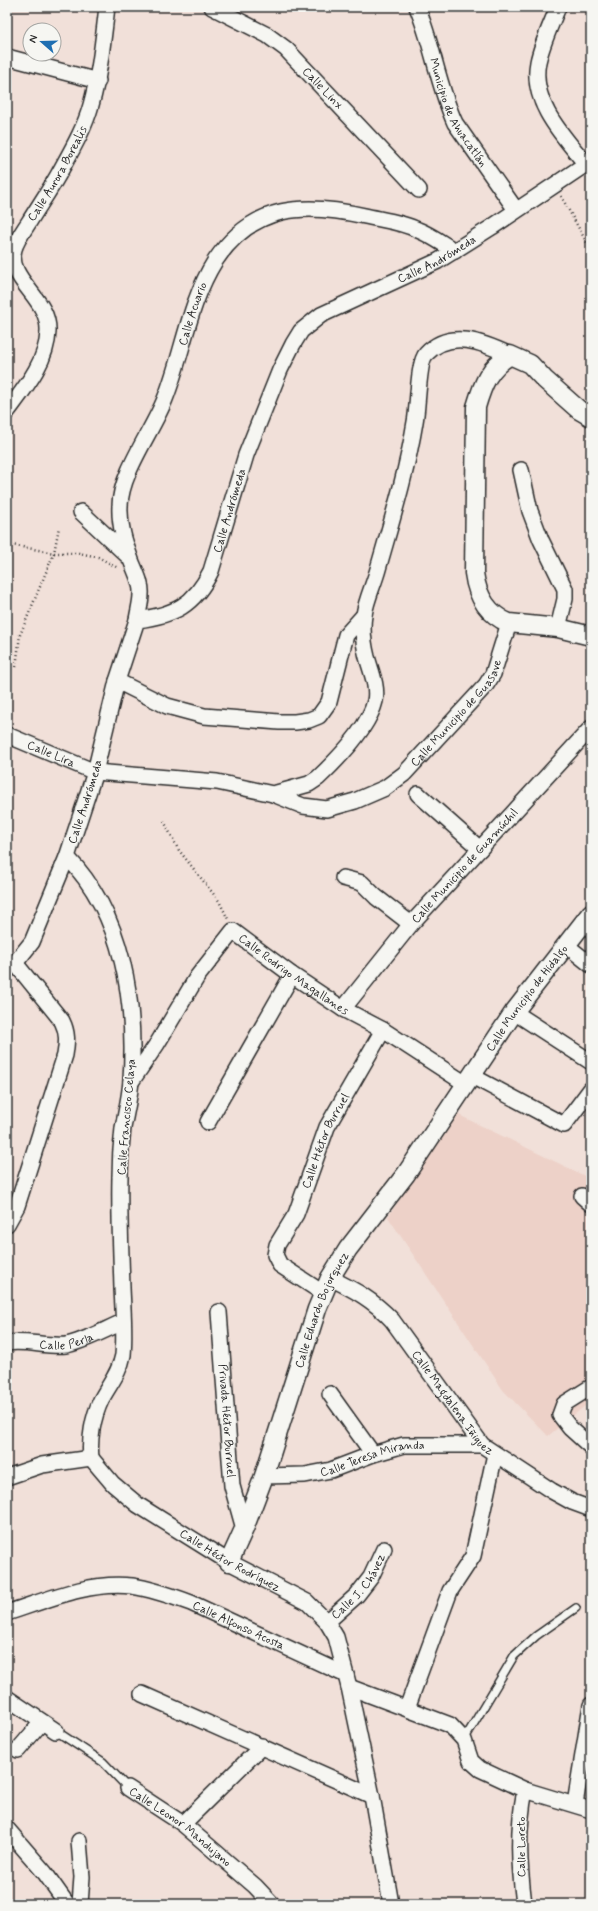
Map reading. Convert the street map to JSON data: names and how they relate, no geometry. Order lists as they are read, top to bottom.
{
  "streets": {
    "street": [
      "Calle Linx",
      "Municipio de Ahuacatlán",
      "Calle Aurora Borealis",
      "Calle Andrómeda",
      "Calle Acuario",
      "Calle Municipio de Guasave",
      "Calle Lira",
      "Calle Municipio de Guamúchil",
      "Calle Rodrigo Magallanes",
      "Calle Municipio de Hidalgo",
      "Calle Francisco Celaya",
      "Calle Héctor Burruel",
      "Calle Eduardo Bojorquez",
      "Calle Perla",
      "Calle Magdalena Iñiguez",
      "Privada Héctor Burruel",
      "Calle Teresa Miranda",
      "Calle Héctor Rodríguez",
      "Calle J. Chávez",
      "Calle Alfonso Acosta",
      "Calle Leonor Mandujano",
      "Calle Loreto"
    ]
  },
  "crossings": [
    ["Municipio de Ahuacatlán", "Calle Andrómeda"],
    ["Calle Andrómeda", "Calle Acuario"],
    ["Calle Andrómeda", "Calle Municipio de Guasave"],
    ["Calle Andrómeda", "Calle Lira"],
    ["Calle Andrómeda", "Calle Francisco Celaya"],
    ["Calle Municipio de Guasave", "Calle Lira"],
    ["Calle Municipio de Guamúchil", "Calle Rodrigo Magallanes"],
    ["Calle Rodrigo Magallanes", "Calle Municipio de Hidalgo"],
    ["Calle Rodrigo Magallanes", "Calle Héctor Burruel"],
    ["Calle Rodrigo Magallanes", "Calle Eduardo Bojorquez"],
    ["Calle Municipio de Hidalgo", "Calle Eduardo Bojorquez"],
    ["Calle Francisco Celaya", "Calle Perla"],
    ["Calle Francisco Celaya", "Calle Héctor Rodríguez"],
    ["Calle Héctor Burruel", "Calle Magdalena Iñiguez"],
    ["Calle Eduardo Bojorquez", "Calle Magdalena Iñiguez"],
    ["Calle Eduardo Bojorquez", "Privada Héctor Burruel"],
    ["Calle Eduardo Bojorquez", "Calle Teresa Miranda"],
    ["Calle Eduardo Bojorquez", "Calle Héctor Rodríguez"],
    ["Calle Magdalena Iñiguez", "Calle Teresa Miranda"],
    ["Calle Héctor Rodríguez", "Calle J. Chávez"],
    ["Calle Héctor Rodríguez", "Calle Alfonso Acosta"]
  ],
  "north": "left"
}
